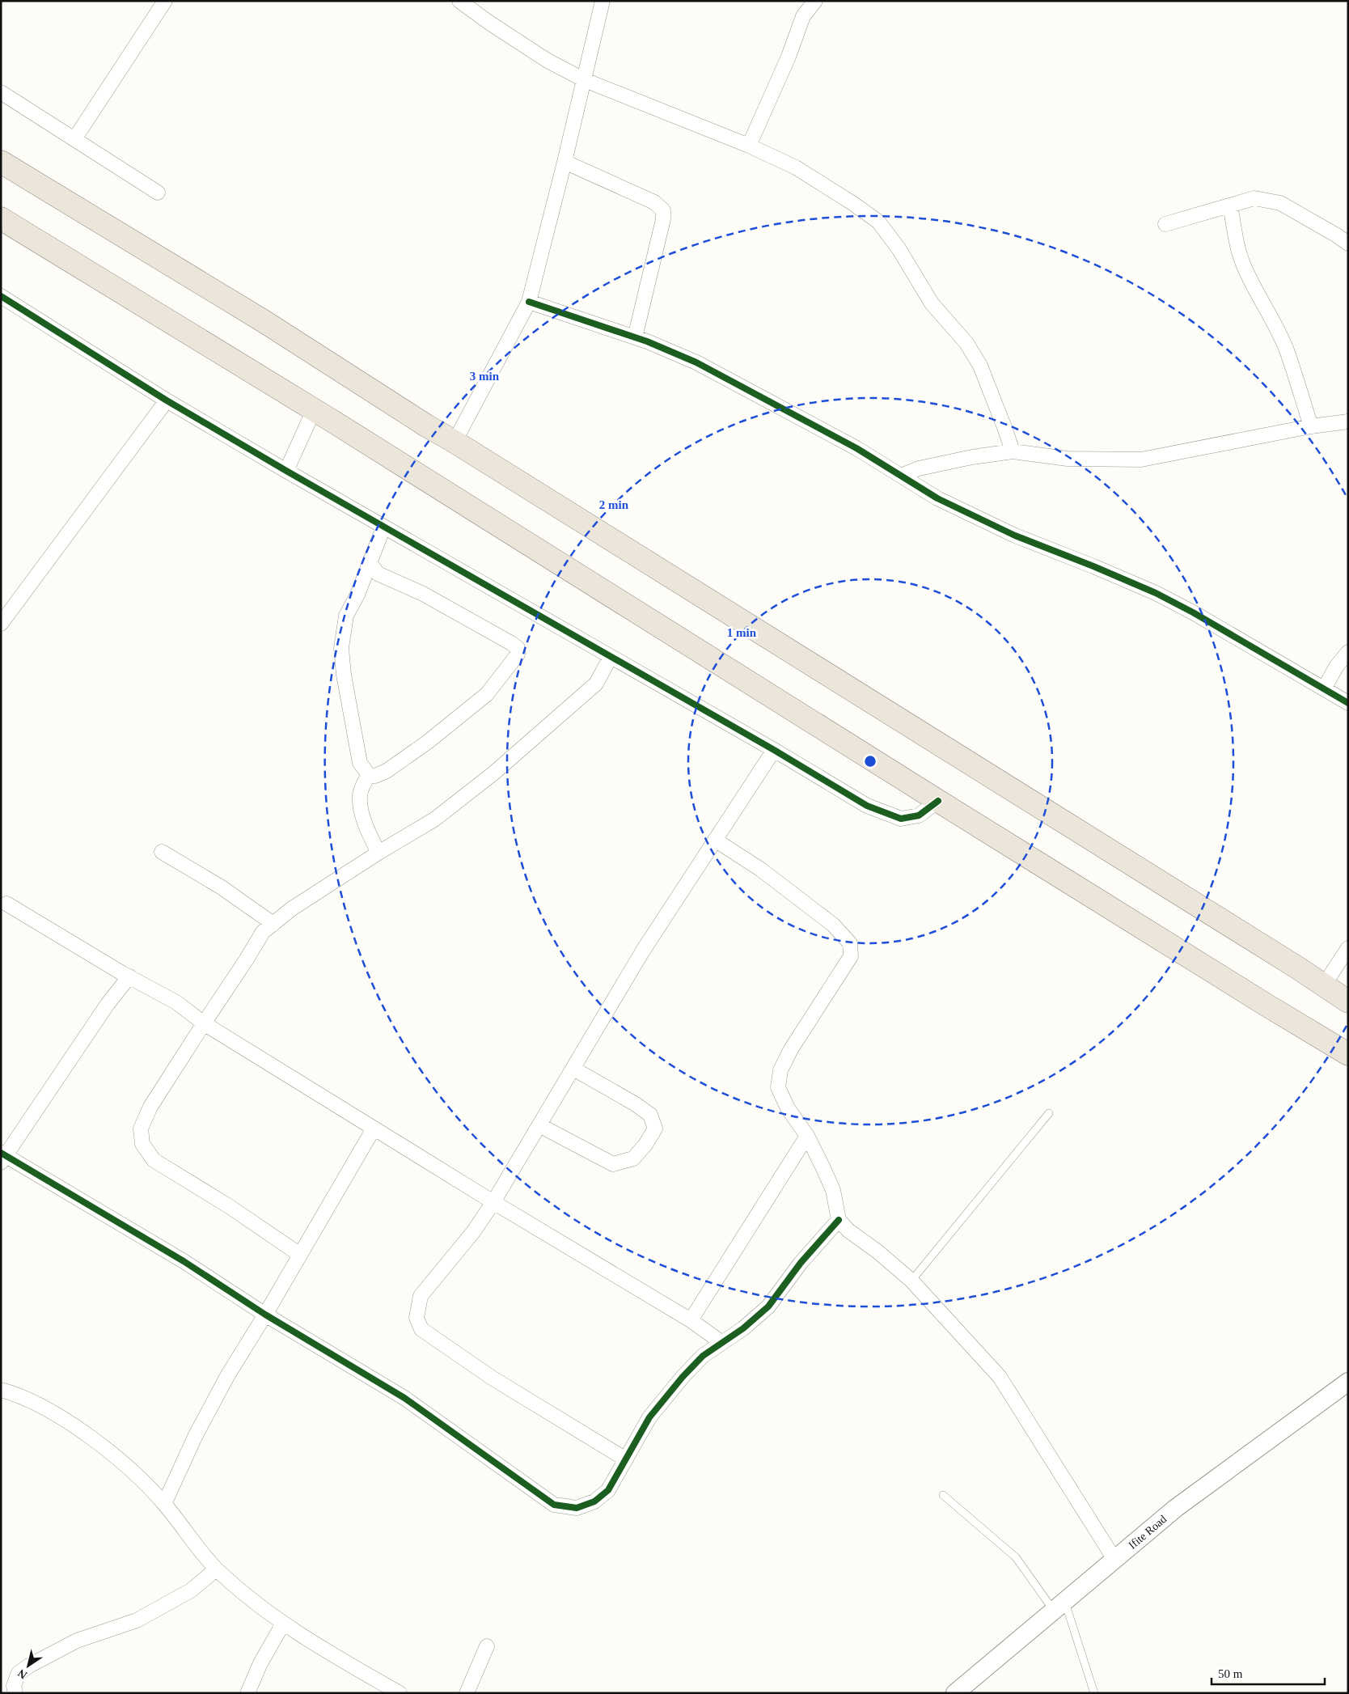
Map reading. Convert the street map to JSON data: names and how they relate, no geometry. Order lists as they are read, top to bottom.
{
  "streets": {
    "street": ["Ifite Road"]
  },
  "scale_bar": "50 m",
  "north": "bottom left",
  "rings": ["3 min", "2 min", "1 min"]
}
